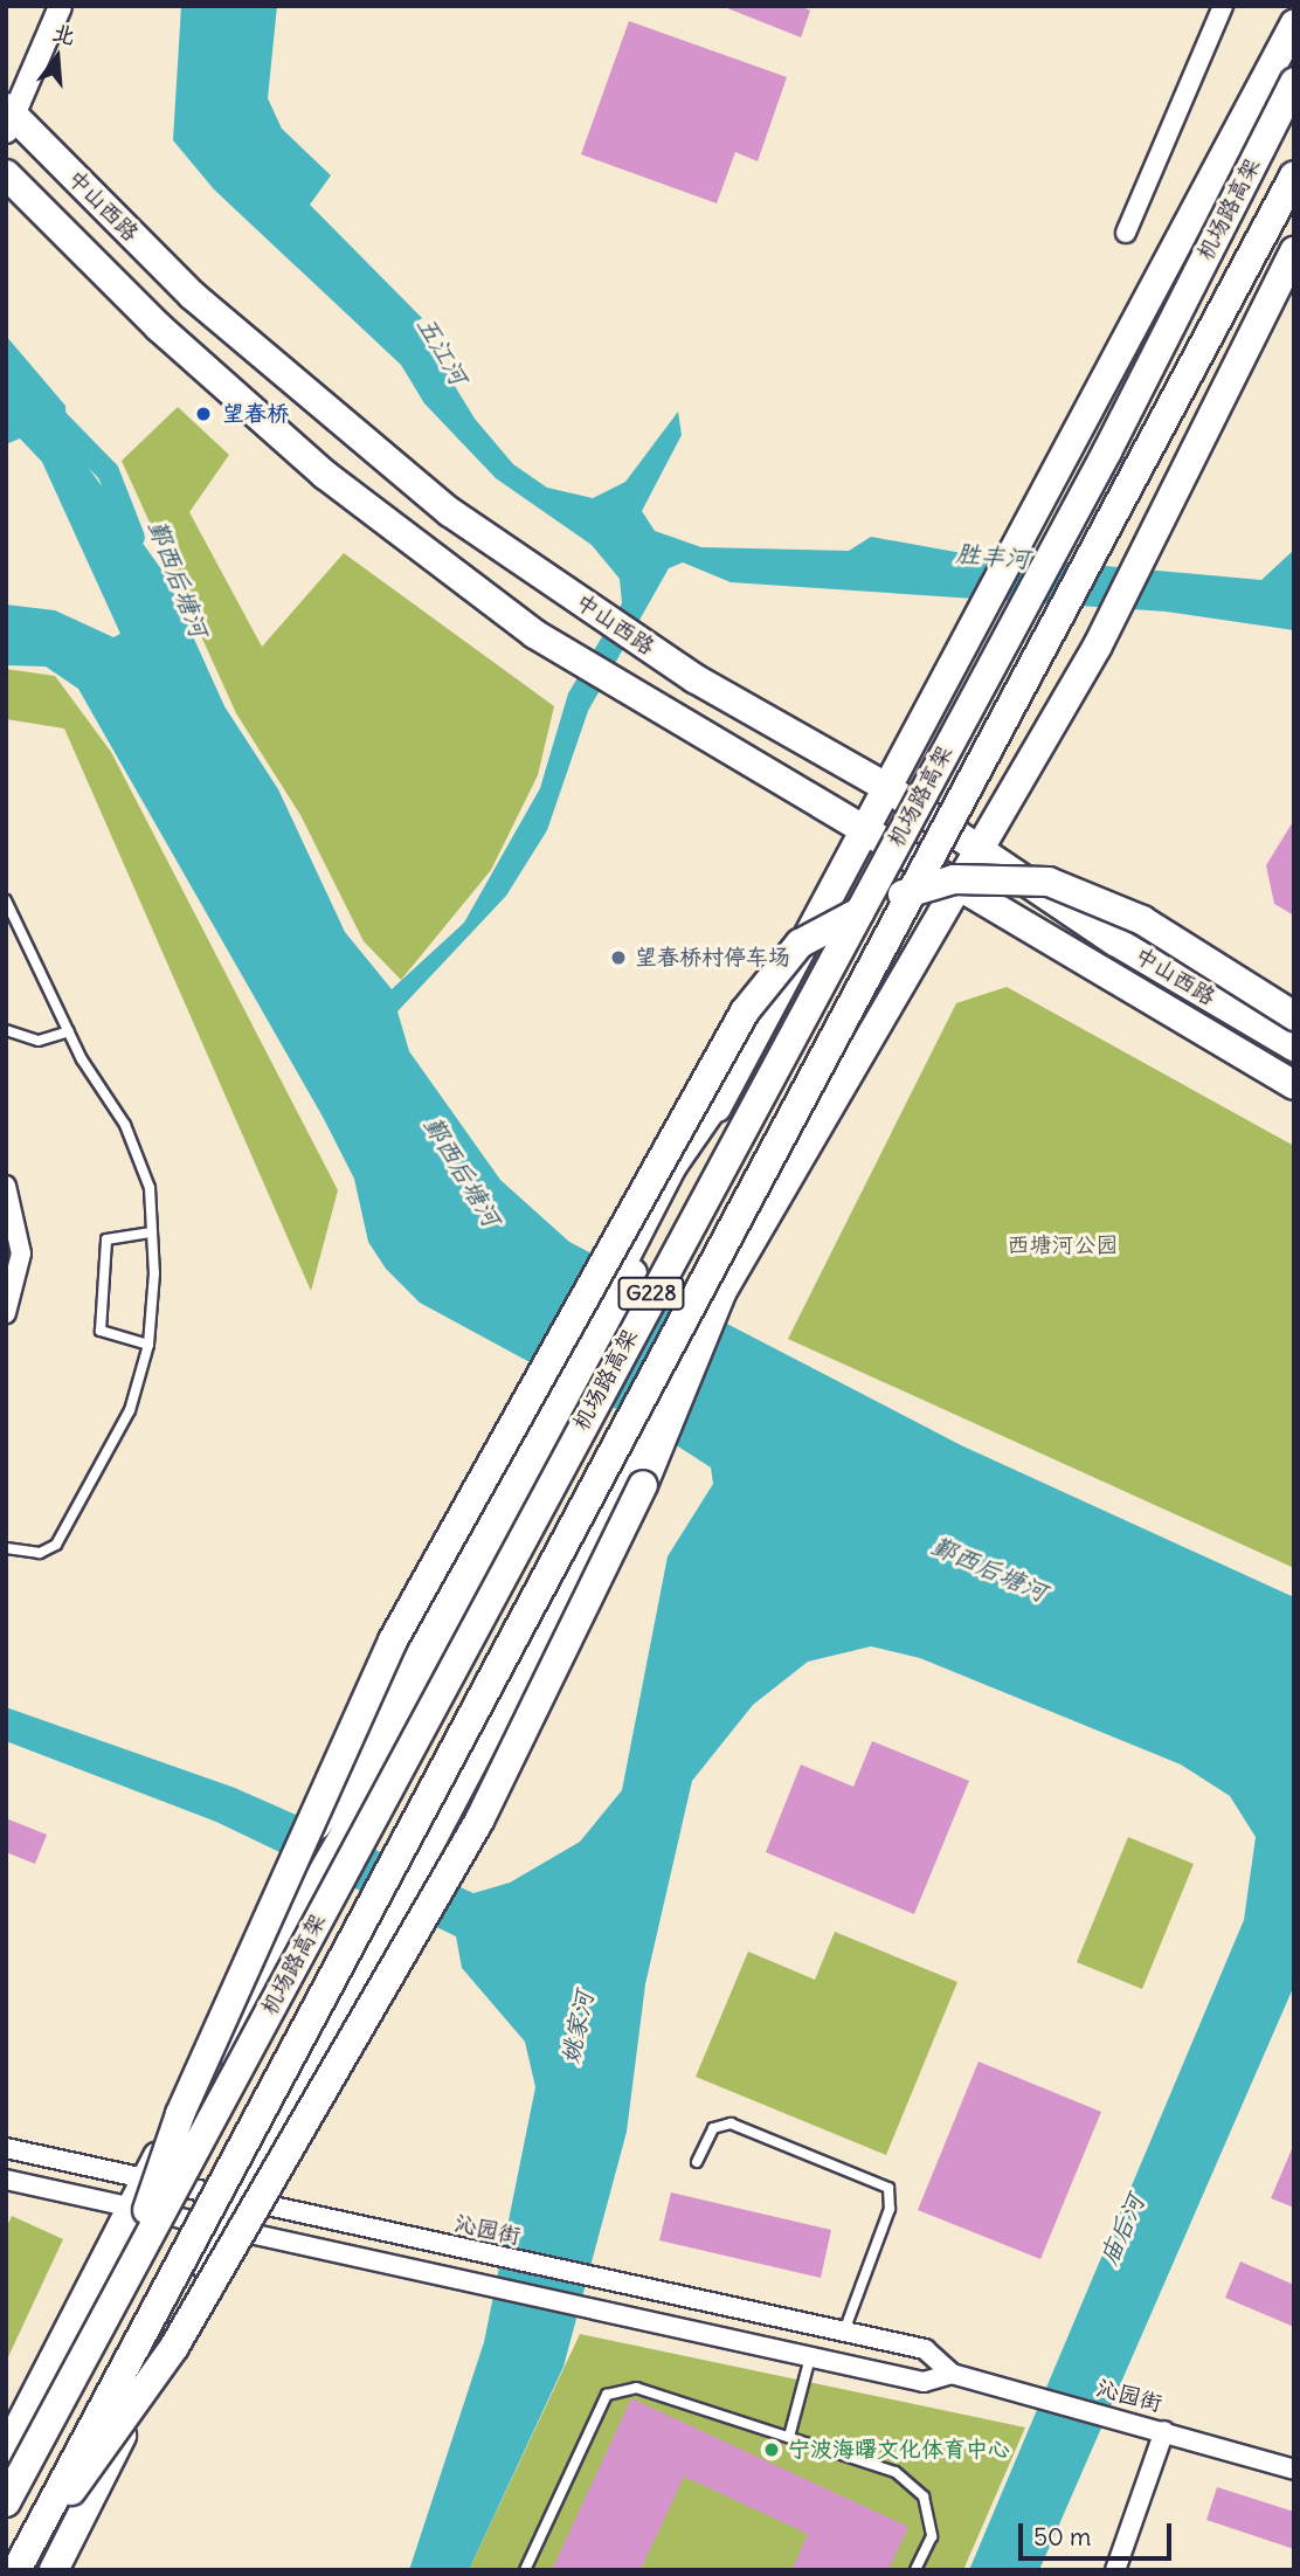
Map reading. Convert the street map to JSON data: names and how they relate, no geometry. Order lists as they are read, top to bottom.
{
  "streets": {
    "main road": ["中山西路", "机场路高架", "G228"],
    "street": ["沁园街"]
  },
  "water": [
    "五江河",
    "胜丰河",
    "鄞西后塘河",
    "姚家河",
    "庙后河"
  ],
  "parks": ["西塘河公园"],
  "places": ["望春桥", "望春桥村停车场", "宁波海曙文化体育中心"],
  "scale_bar": "50 m",
  "north": "top"
}
